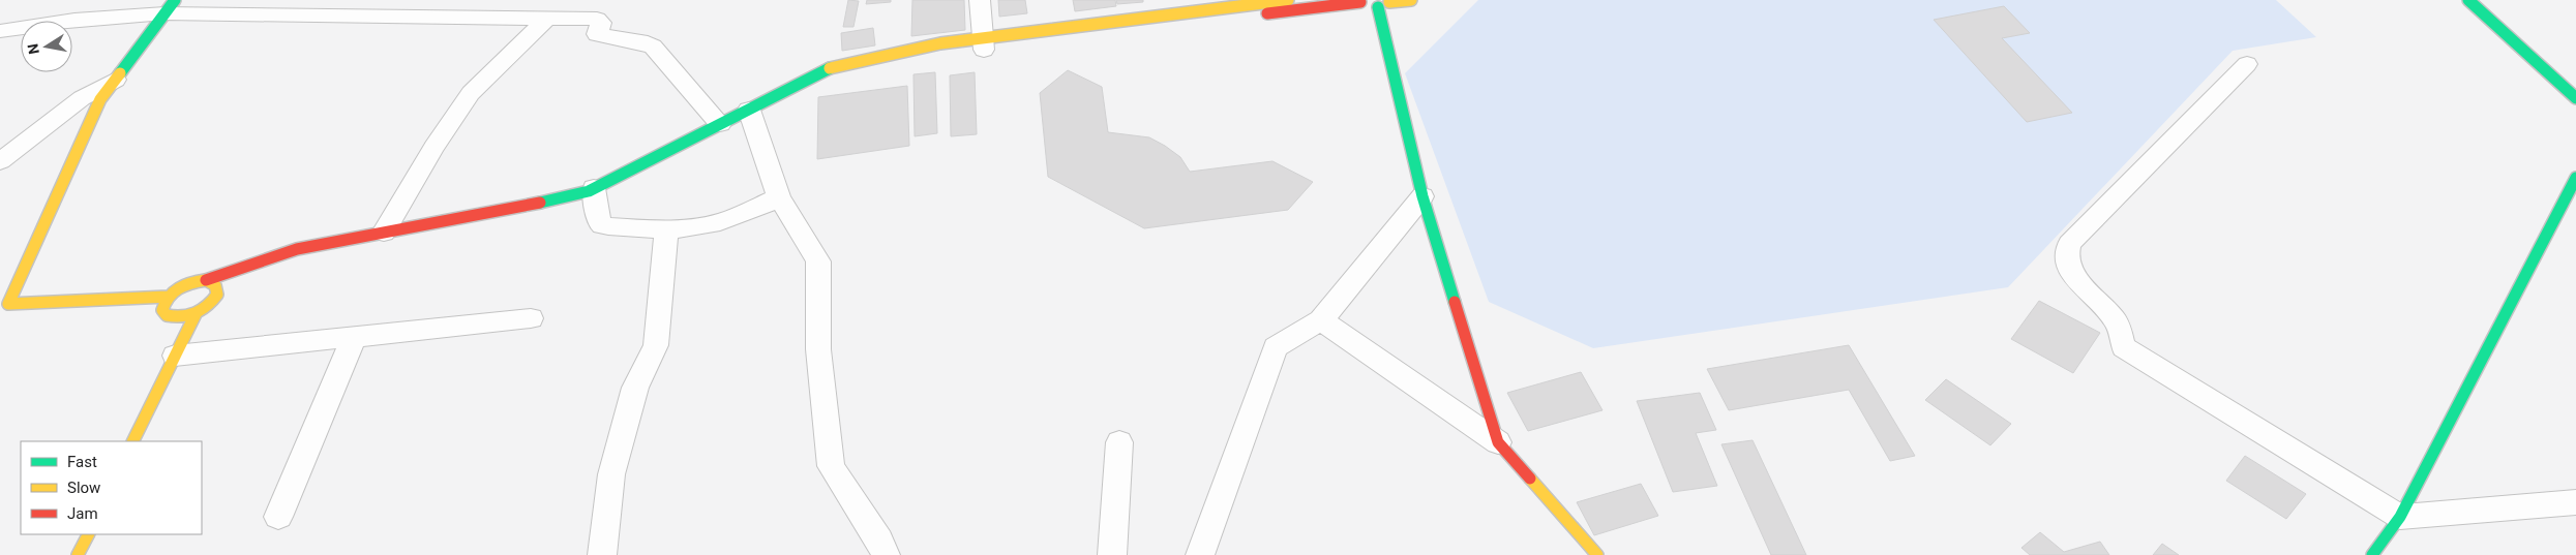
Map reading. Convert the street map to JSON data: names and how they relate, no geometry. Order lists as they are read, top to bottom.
{
  "legend": ["Fast", "Slow", "Jam"],
  "north": "left"
}
